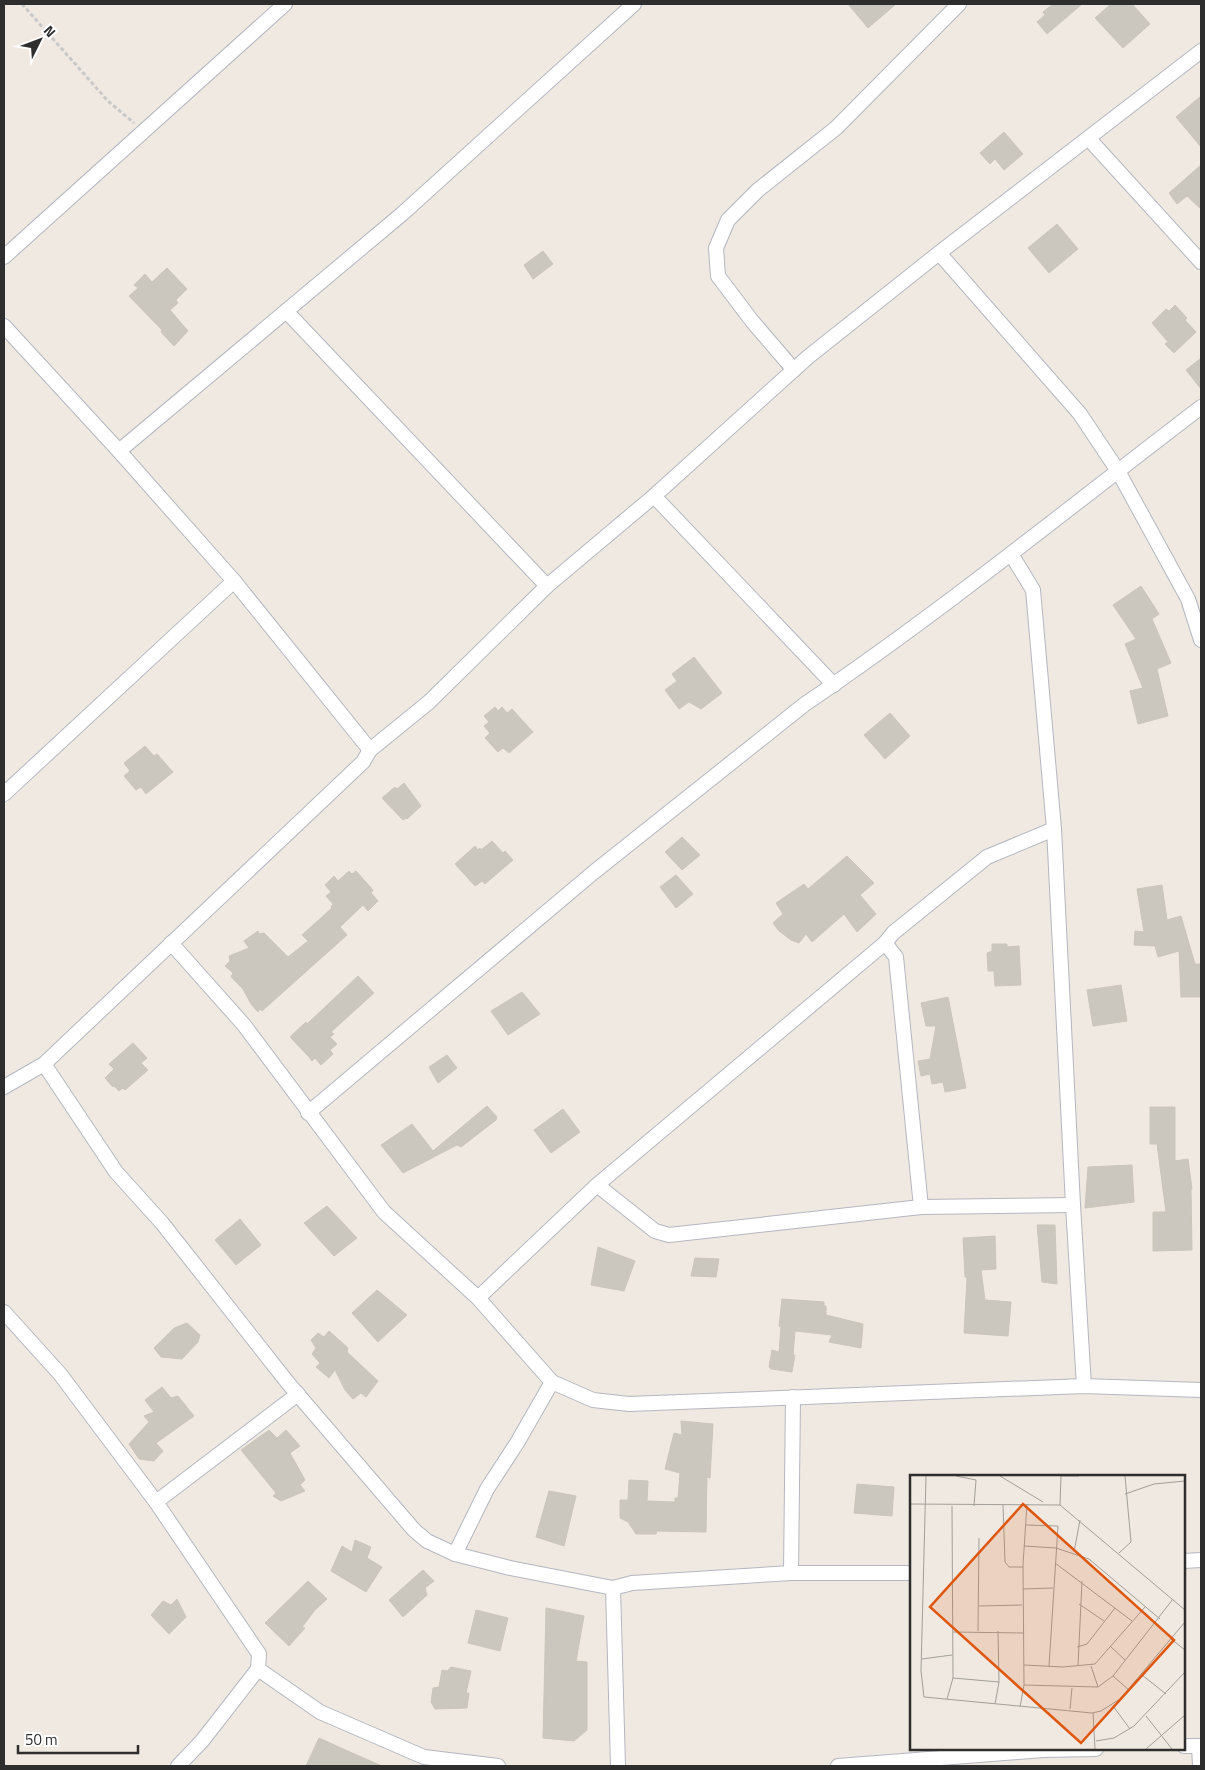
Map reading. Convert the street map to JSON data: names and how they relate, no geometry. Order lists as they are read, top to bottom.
{
  "scale_bar": "50 m",
  "north": "top right"
}
